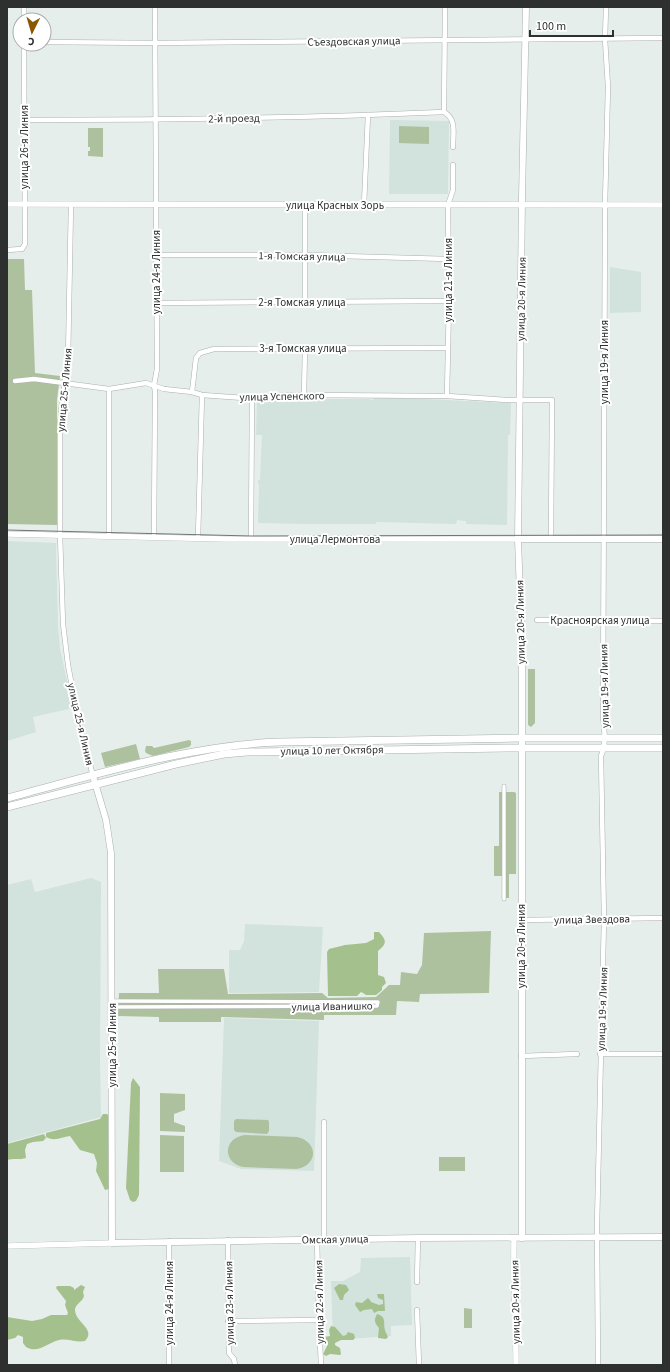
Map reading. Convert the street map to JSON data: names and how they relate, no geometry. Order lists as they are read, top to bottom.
{
  "streets": {
    "main road": [
      "улица 20-я Линия",
      "улица 25-я Линия",
      "улица Лермонтова",
      "улица 10 лет Октября",
      "Омская улица"
    ],
    "street": [
      "Съездовская улица",
      "2-й проезд",
      "улица 26-я Линия",
      "улица Красных Зорь",
      "1-я Томская улица",
      "улица 24-я Линия",
      "улица 21-я Линия",
      "2-я Томская улица",
      "3-я Томская улица",
      "улица 19-я Линия",
      "улица Успенского",
      "Красноярская улица",
      "улица Звездова",
      "улица Иванишко",
      "улица 22-я Линия",
      "улица 23-я Линия"
    ]
  },
  "crossings": [
    ["Съездовская улица", "улица 24-я Линия"],
    ["Съездовская улица", "улица 20-я Линия"],
    ["Съездовская улица", "улица 19-я Линия"],
    ["2-й проезд", "улица 26-я Линия"],
    ["2-й проезд", "улица 24-я Линия"],
    ["улица 26-я Линия", "улица Красных Зорь"],
    ["улица Красных Зорь", "улица 24-я Линия"],
    ["улица Красных Зорь", "улица 21-я Линия"],
    ["улица Красных Зорь", "улица 20-я Линия"],
    ["улица Красных Зорь", "улица 19-я Линия"],
    ["улица Красных Зорь", "улица 25-я Линия"],
    ["1-я Томская улица", "улица 24-я Линия"],
    ["1-я Томская улица", "улица 21-я Линия"],
    ["улица 24-я Линия", "2-я Томская улица"],
    ["улица 24-я Линия", "улица Успенского"],
    ["улица 24-я Линия", "улица Лермонтова"],
    ["улица 24-я Линия", "Омская улица"],
    ["улица 21-я Линия", "2-я Томская улица"],
    ["улица 21-я Линия", "3-я Томская улица"],
    ["улица 21-я Линия", "улица Успенского"],
    ["улица 20-я Линия", "улица Успенского"],
    ["улица 20-я Линия", "улица Лермонтова"],
    ["улица 20-я Линия", "улица 10 лет Октября"],
    ["улица 20-я Линия", "улица Звездова"],
    ["улица 20-я Линия", "Омская улица"],
    ["3-я Томская улица", "улица Успенского"],
    ["улица 19-я Линия", "улица Лермонтова"],
    ["улица 19-я Линия", "Красноярская улица"],
    ["улица 19-я Линия", "улица 10 лет Октября"],
    ["улица 19-я Линия", "улица Звездова"],
    ["улица 19-я Линия", "Омская улица"],
    ["улица 25-я Линия", "улица Успенского"],
    ["улица 25-я Линия", "улица Лермонтова"],
    ["улица 25-я Линия", "улица 10 лет Октября"],
    ["улица 25-я Линия", "улица Иванишко"],
    ["улица 25-я Линия", "Омская улица"],
    ["улица Успенского", "улица Лермонтова"],
    ["Омская улица", "улица 22-я Линия"],
    ["Омская улица", "улица 23-я Линия"]
  ],
  "scale_bar": "100 m",
  "north": "bottom"
}
